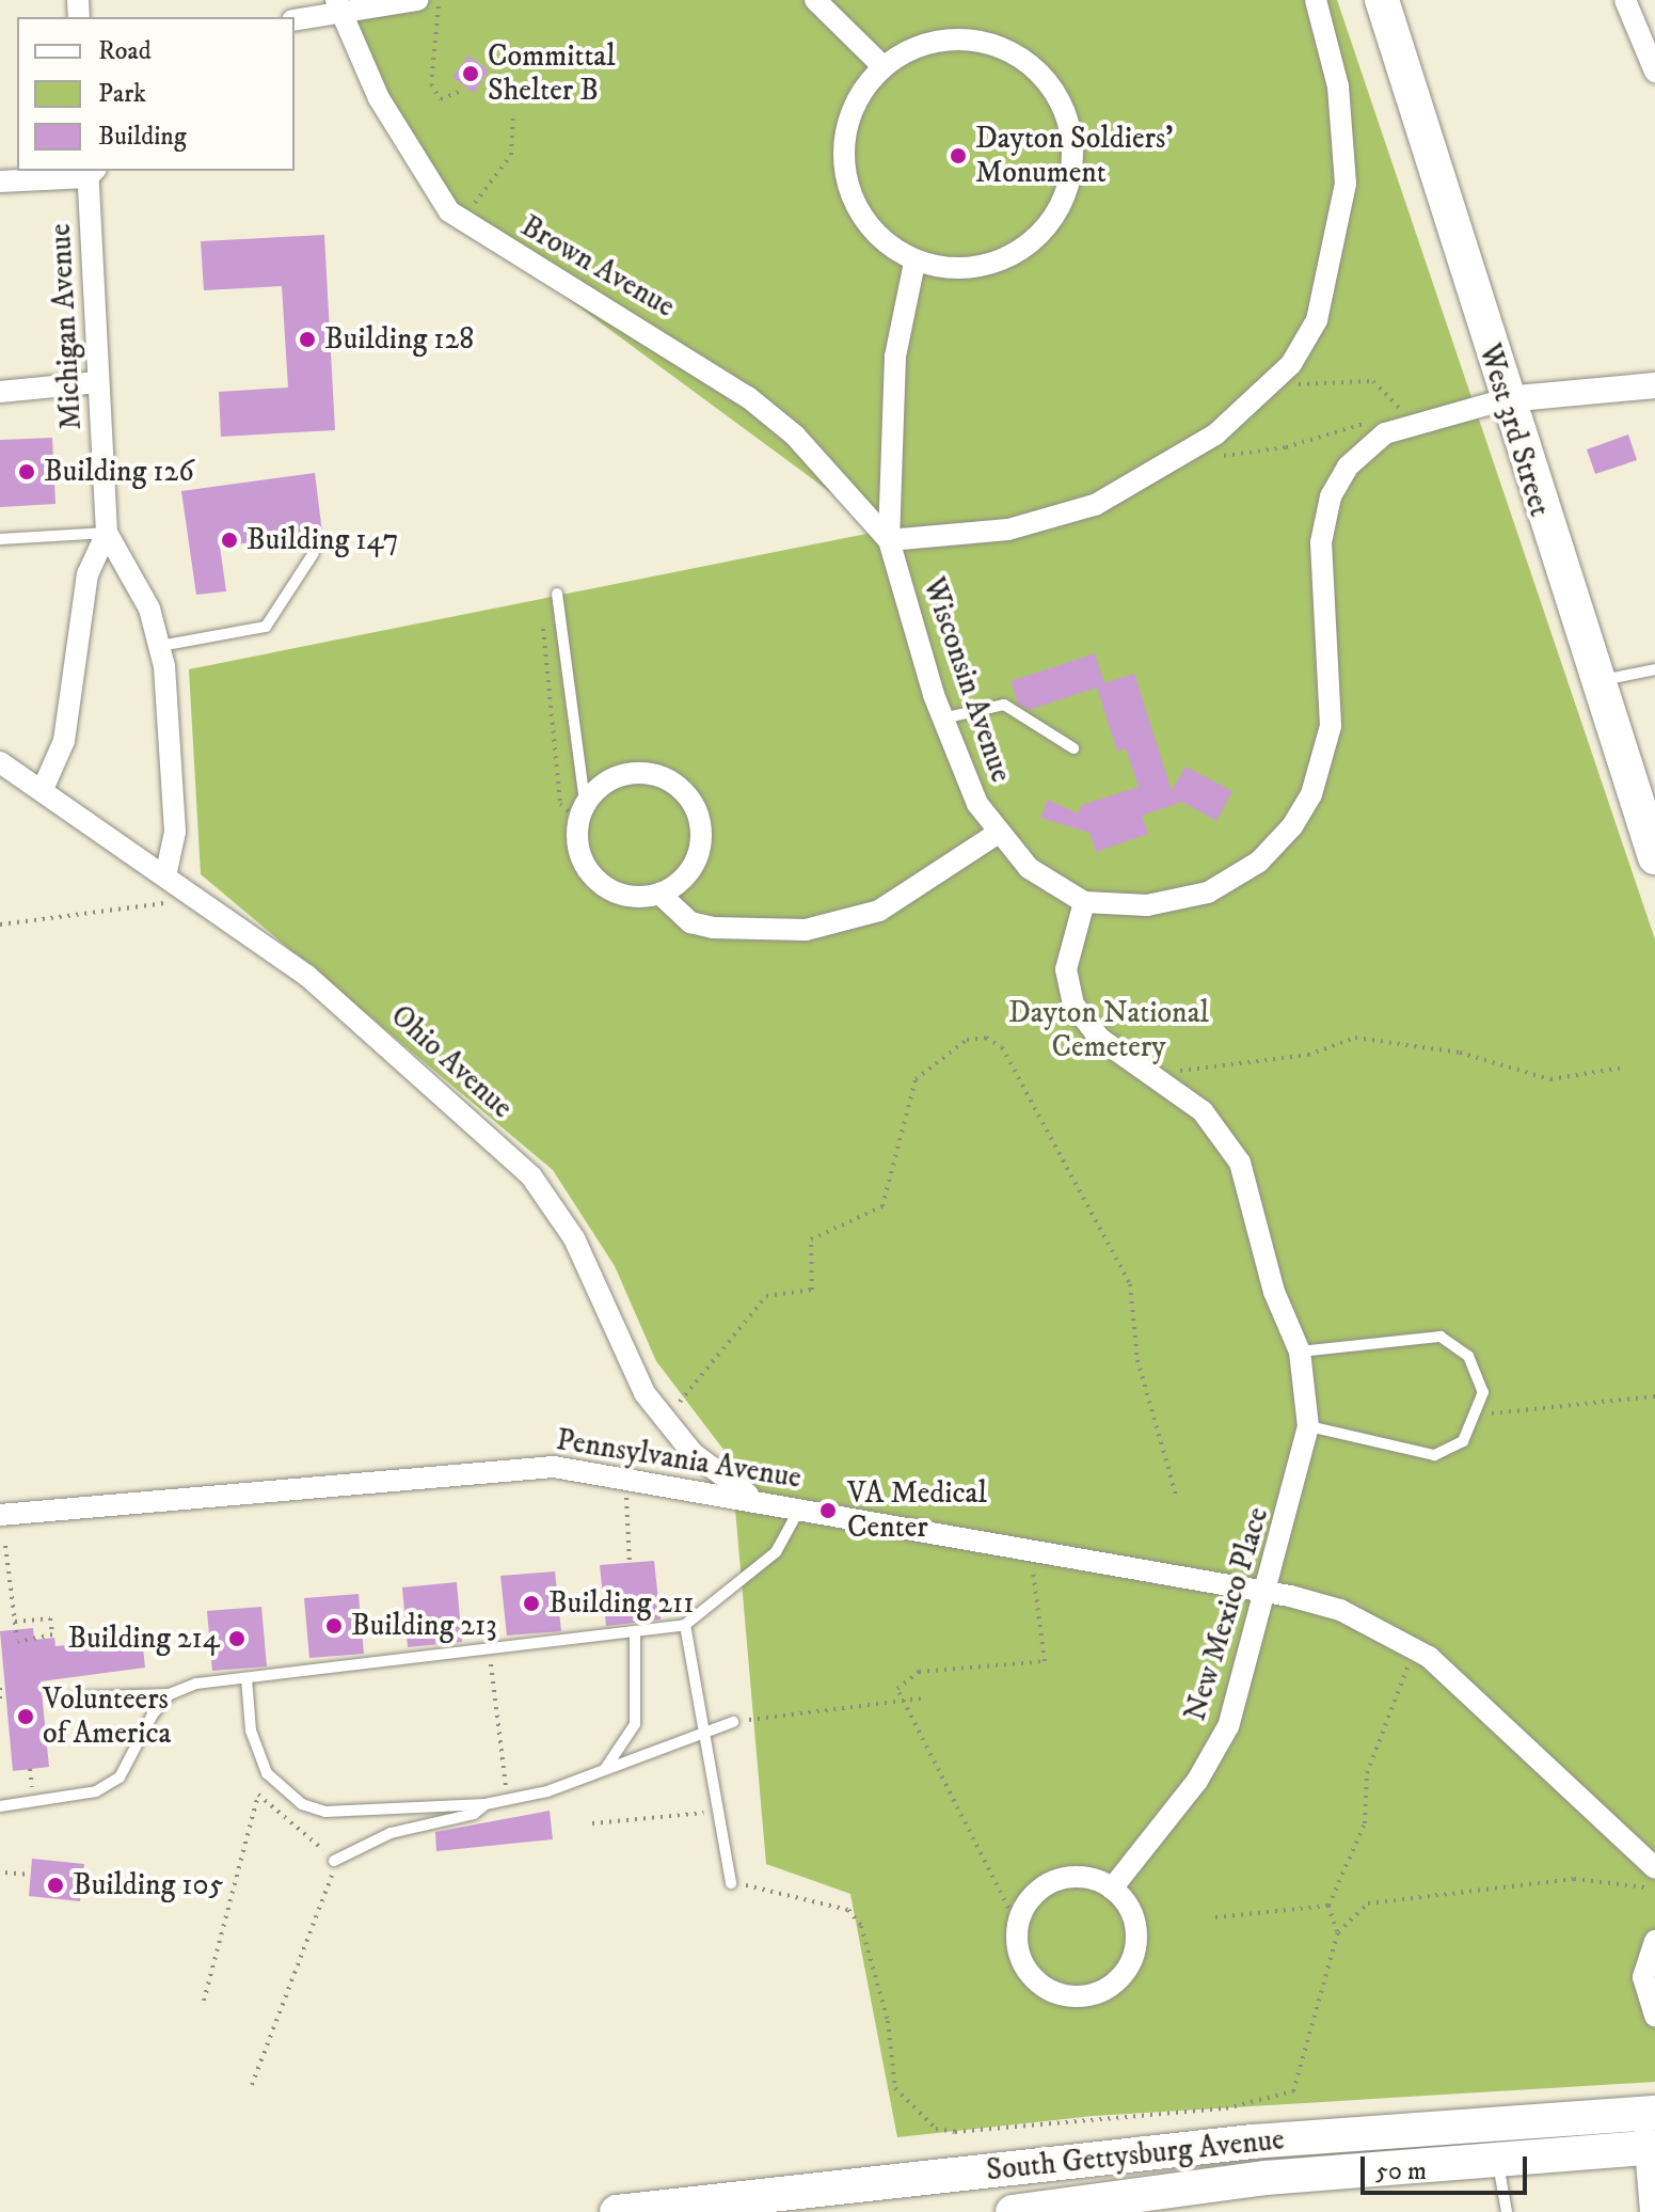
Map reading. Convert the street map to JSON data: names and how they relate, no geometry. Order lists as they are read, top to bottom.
{
  "streets": {
    "main road": ["West 3rd Street", "South Gettysburg Avenue"],
    "street": [
      "Brown Avenue",
      "Michigan Avenue",
      "Wisconsin Avenue",
      "Ohio Avenue",
      "Pennsylvania Avenue",
      "New Mexico Place"
    ]
  },
  "crossings": [
    ["Brown Avenue", "Wisconsin Avenue"],
    ["Michigan Avenue", "Ohio Avenue"],
    ["West 3rd Street", "Wisconsin Avenue"],
    ["Wisconsin Avenue", "New Mexico Place"],
    ["Ohio Avenue", "Pennsylvania Avenue"],
    ["Pennsylvania Avenue", "New Mexico Place"]
  ],
  "parks": ["Dayton National Cemetery"],
  "places": [
    "Committal Shelter B",
    "Dayton Soldiers’ Monument",
    "Building 128",
    "Building 126",
    "Building 147",
    "VA Medical Center",
    "Building 211",
    "Building 213",
    "Building 214",
    "Volunteers of America",
    "Building 105"
  ],
  "legend": ["Road", "Park", "Building"],
  "scale_bar": "50 m"
}
